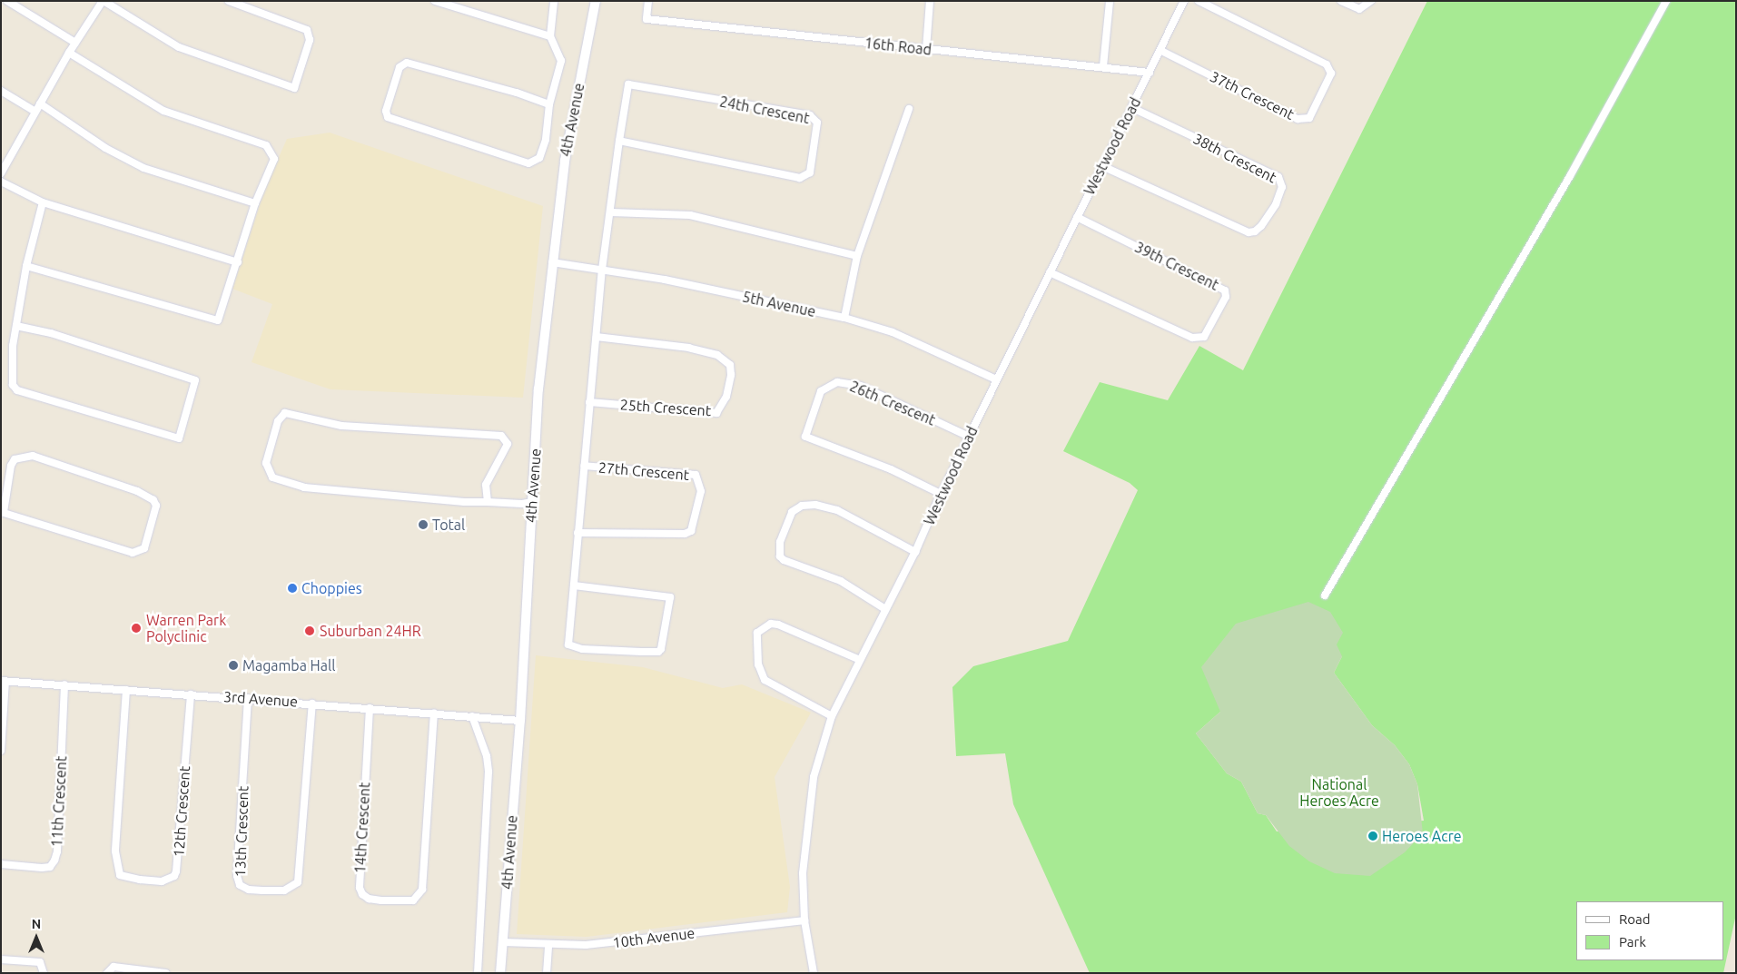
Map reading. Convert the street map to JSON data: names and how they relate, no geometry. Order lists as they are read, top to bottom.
{
  "streets": {
    "street": [
      "16th Road",
      "37th Crescent",
      "24th Crescent",
      "4th Avenue",
      "Westwood Road",
      "38th Crescent",
      "39th Crescent",
      "5th Avenue",
      "26th Crescent",
      "25th Crescent",
      "27th Crescent",
      "3rd Avenue",
      "11th Crescent",
      "12th Crescent",
      "14th Crescent",
      "13th Crescent",
      "10th Avenue"
    ]
  },
  "crossings": [
    ["16th Road", "Westwood Road"],
    ["37th Crescent", "Westwood Road"],
    ["4th Avenue", "5th Avenue"],
    ["4th Avenue", "3rd Avenue"],
    ["4th Avenue", "10th Avenue"],
    ["Westwood Road", "38th Crescent"],
    ["Westwood Road", "39th Crescent"],
    ["Westwood Road", "5th Avenue"],
    ["Westwood Road", "26th Crescent"],
    ["Westwood Road", "10th Avenue"],
    ["3rd Avenue", "11th Crescent"],
    ["3rd Avenue", "12th Crescent"],
    ["3rd Avenue", "14th Crescent"],
    ["3rd Avenue", "13th Crescent"]
  ],
  "parks": ["National Heroes Acre"],
  "places": [
    "Total",
    "Choppies",
    "Warren Park Polyclinic",
    "Suburban 24HR",
    "Magamba Hall",
    "Heroes Acre"
  ],
  "legend": ["Road", "Park"],
  "north": "top"
}
